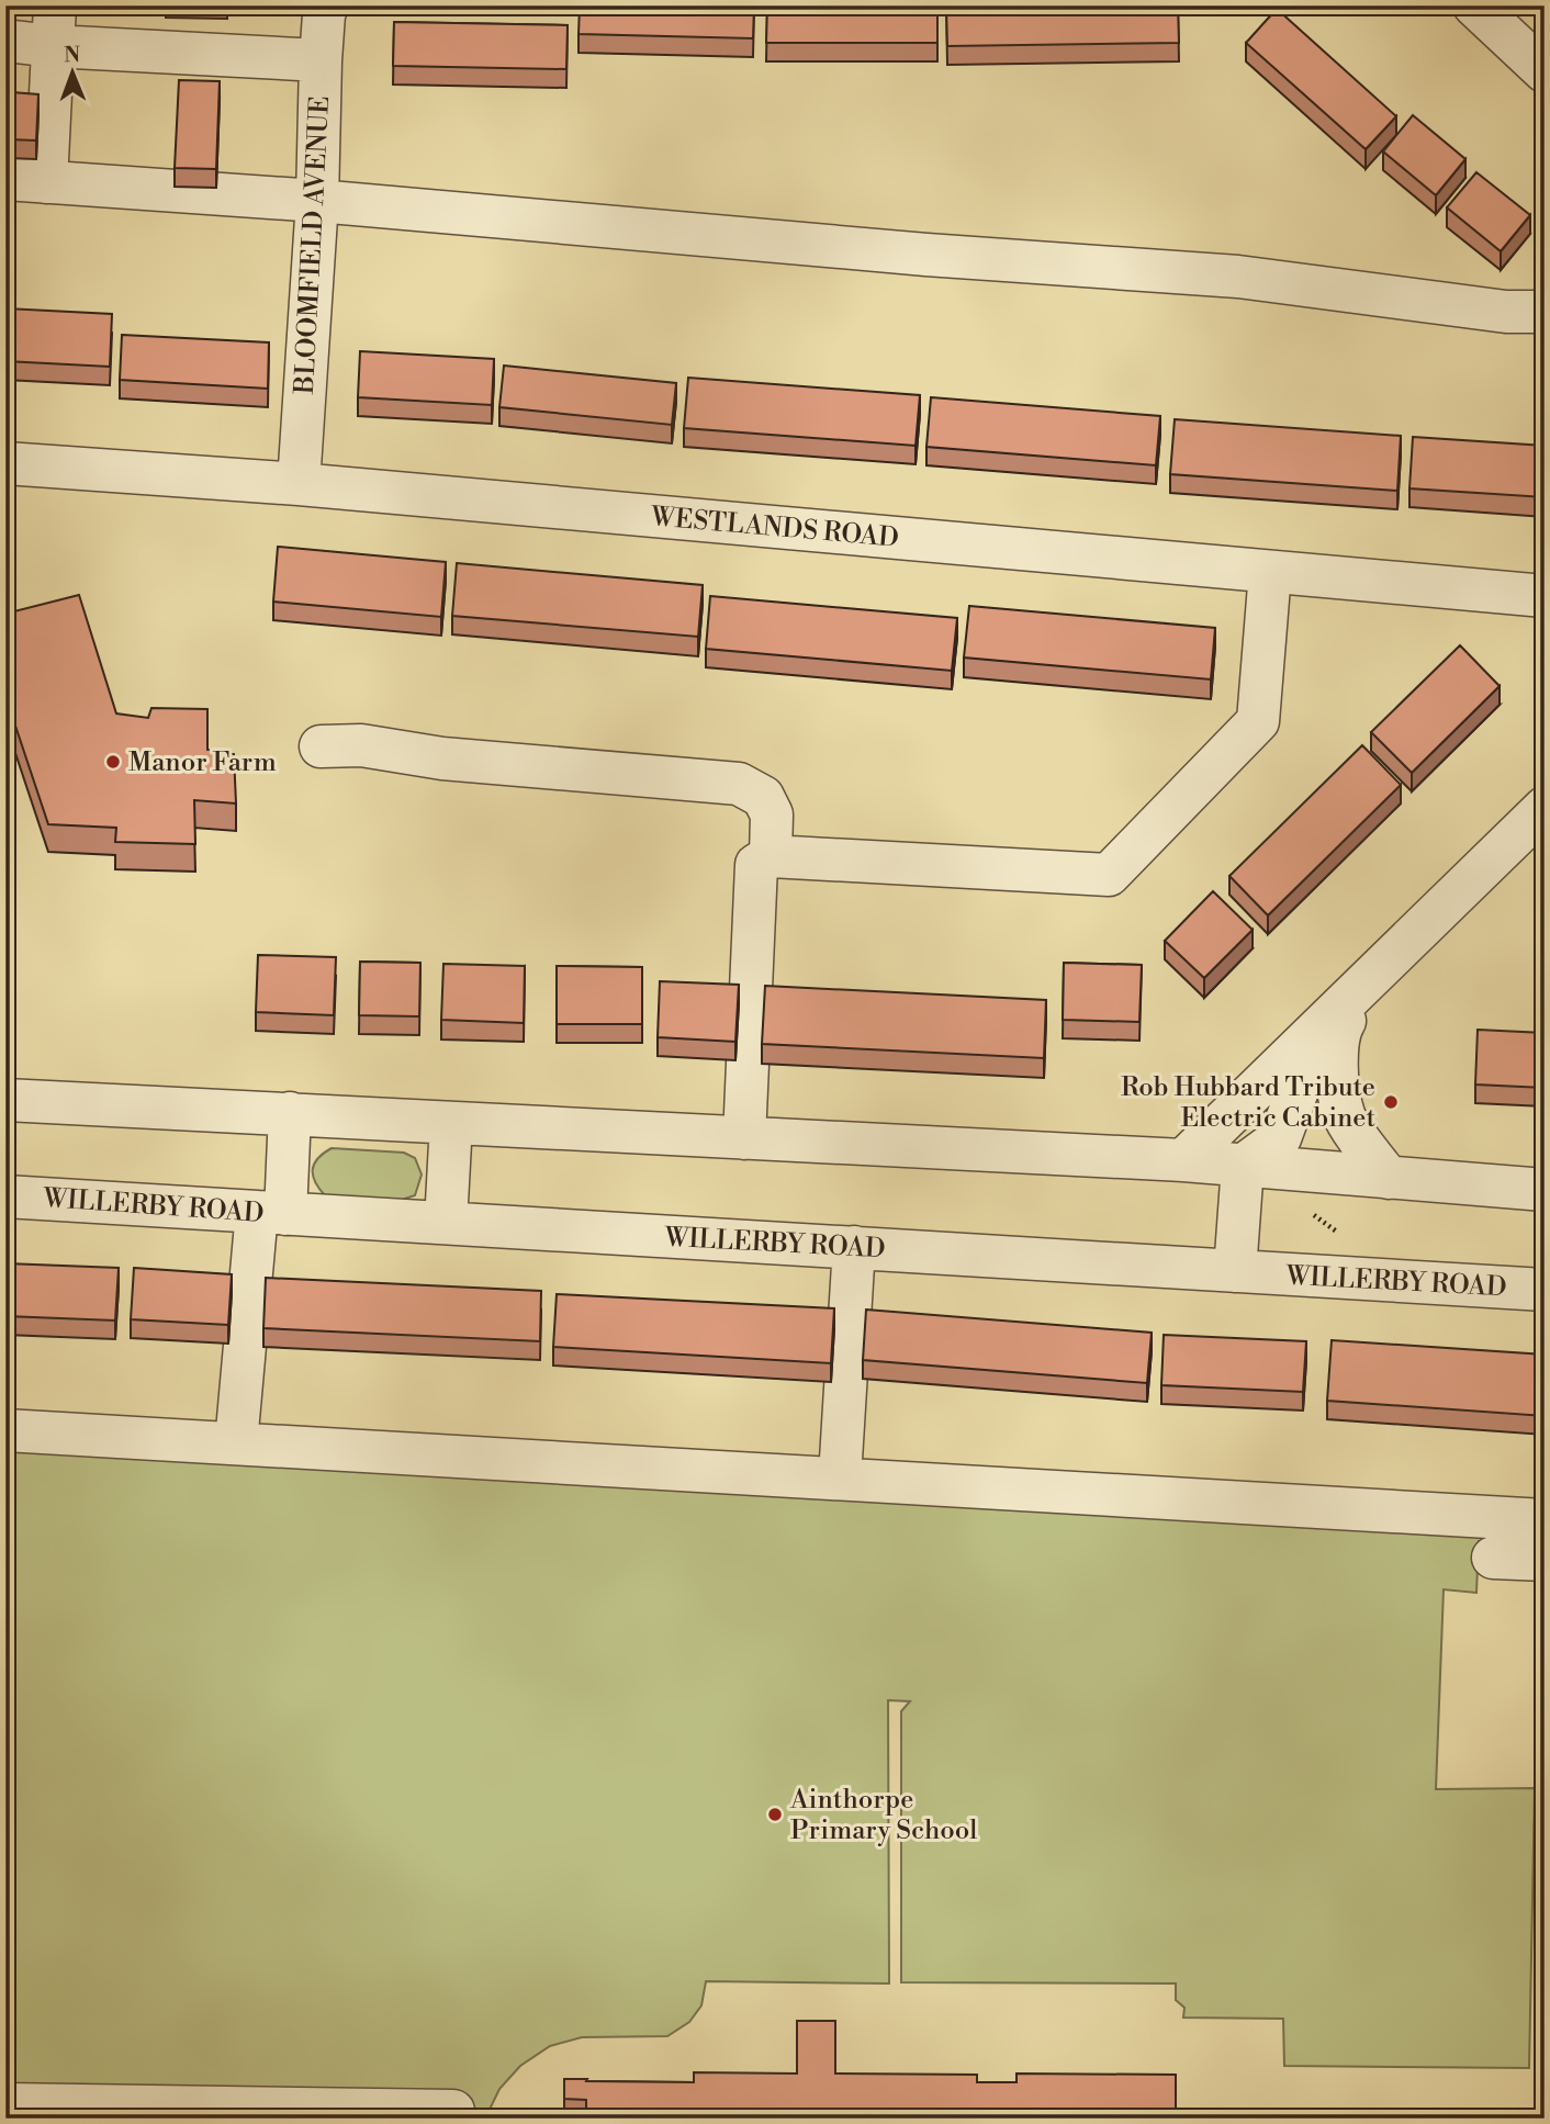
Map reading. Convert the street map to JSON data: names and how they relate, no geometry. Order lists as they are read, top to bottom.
{
  "streets": {
    "street": ["BLOOMFIELD AVENUE", "WESTLANDS ROAD", "WILLERBY ROAD"]
  },
  "crossings": [
    ["BLOOMFIELD AVENUE", "WESTLANDS ROAD"]
  ],
  "places": ["Manor Farm", "Rob Hubbard Tribute Electric Cabinet", "Ainthorpe Primary School"],
  "north": "top"
}
